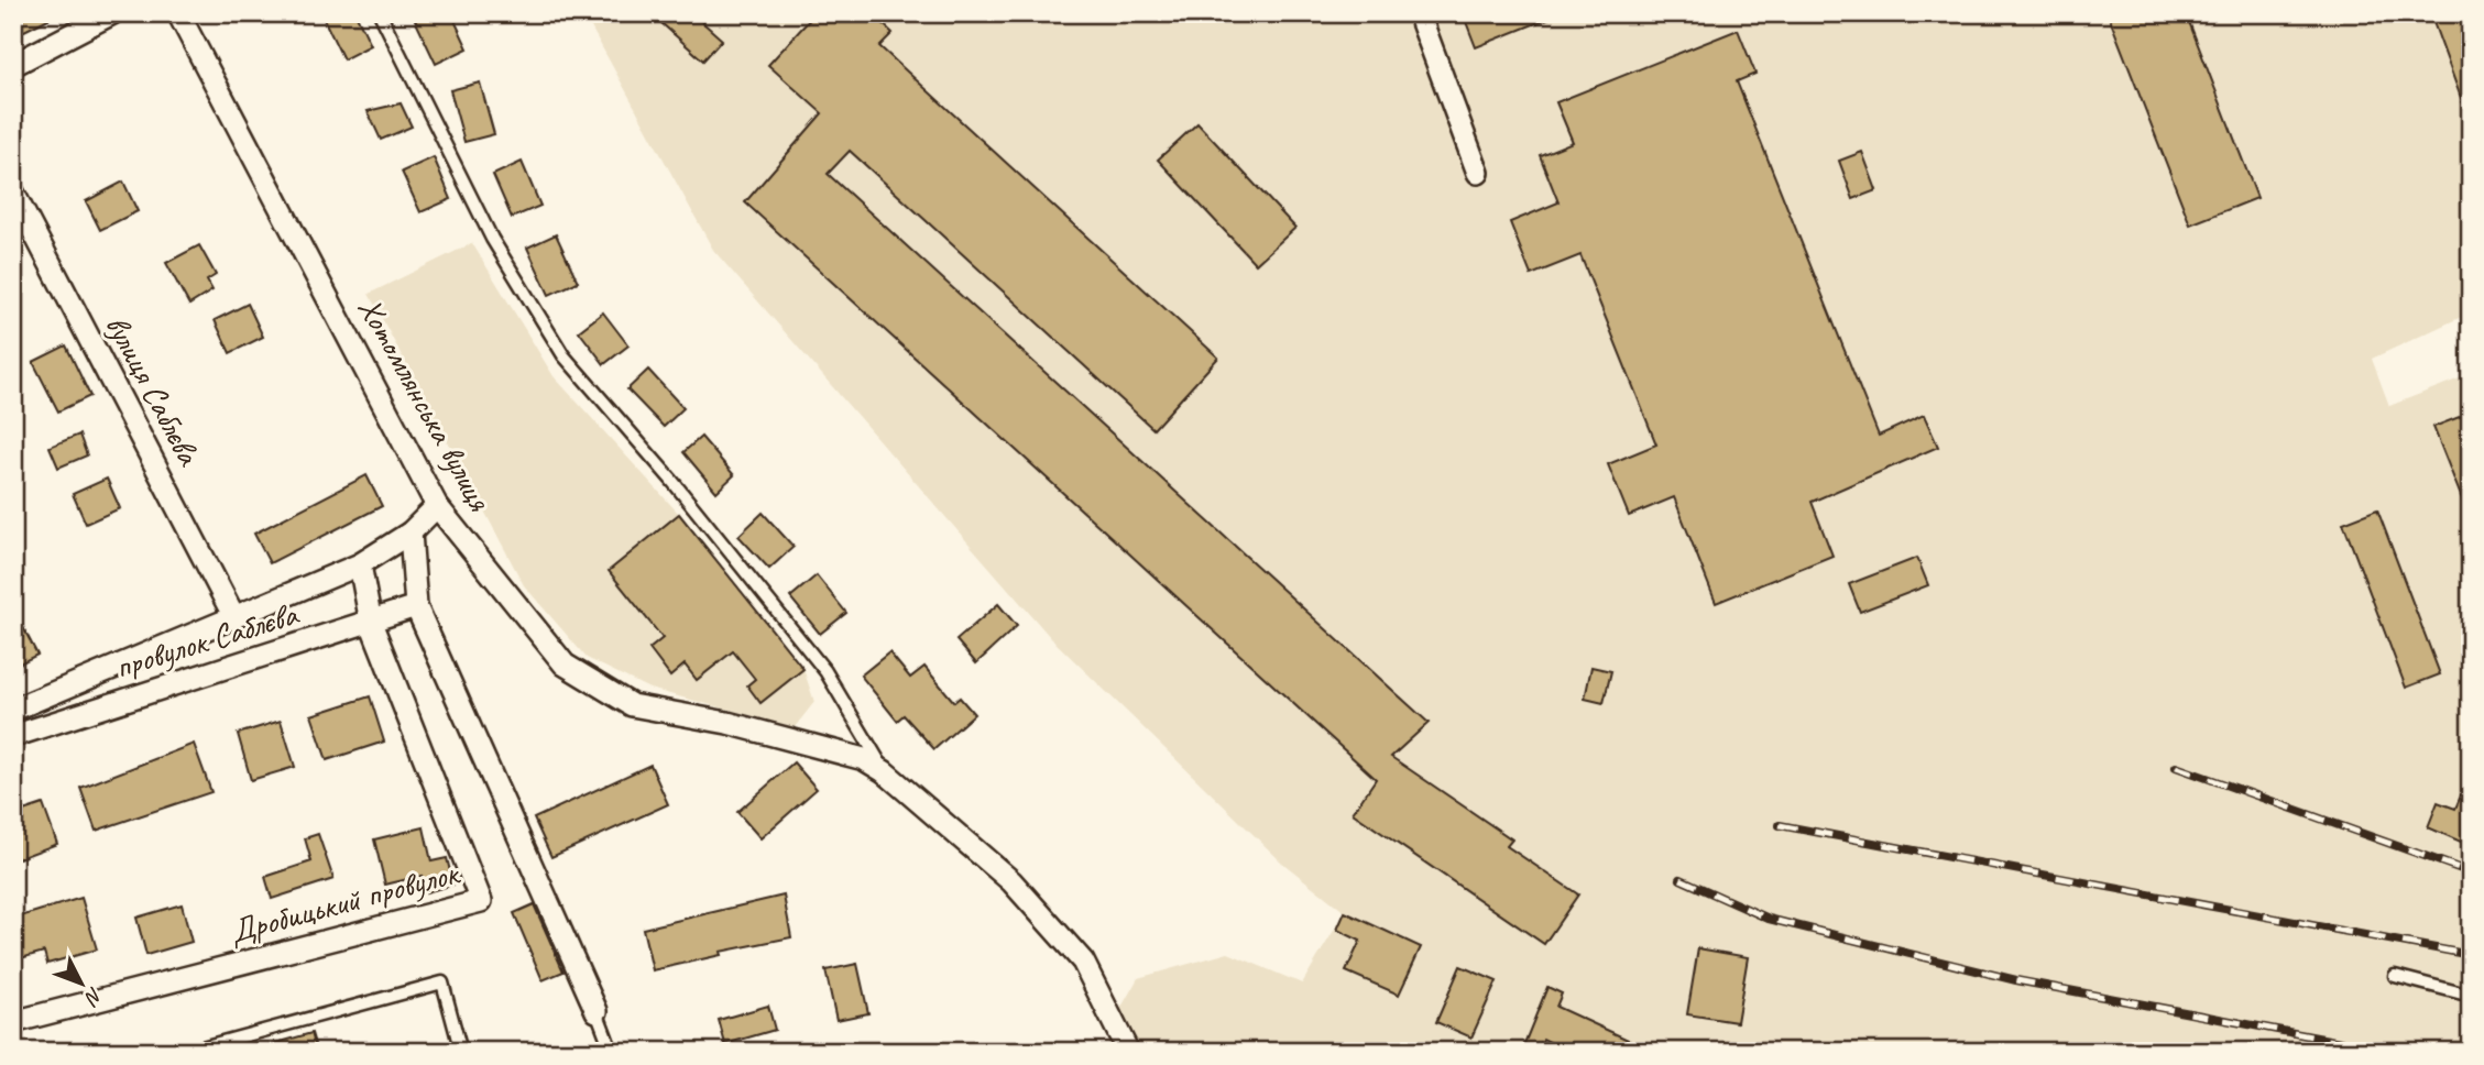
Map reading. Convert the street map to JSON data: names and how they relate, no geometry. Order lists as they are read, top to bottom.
{
  "streets": {
    "street": [
      "вулиця Саблєва",
      "Хотомлянська вулиця",
      "провулок Саблєва",
      "Дробицький провулок"
    ]
  },
  "crossings": [
    ["провулок Саблєва", "Дробицький провулок"]
  ],
  "north": "bottom right"
}
